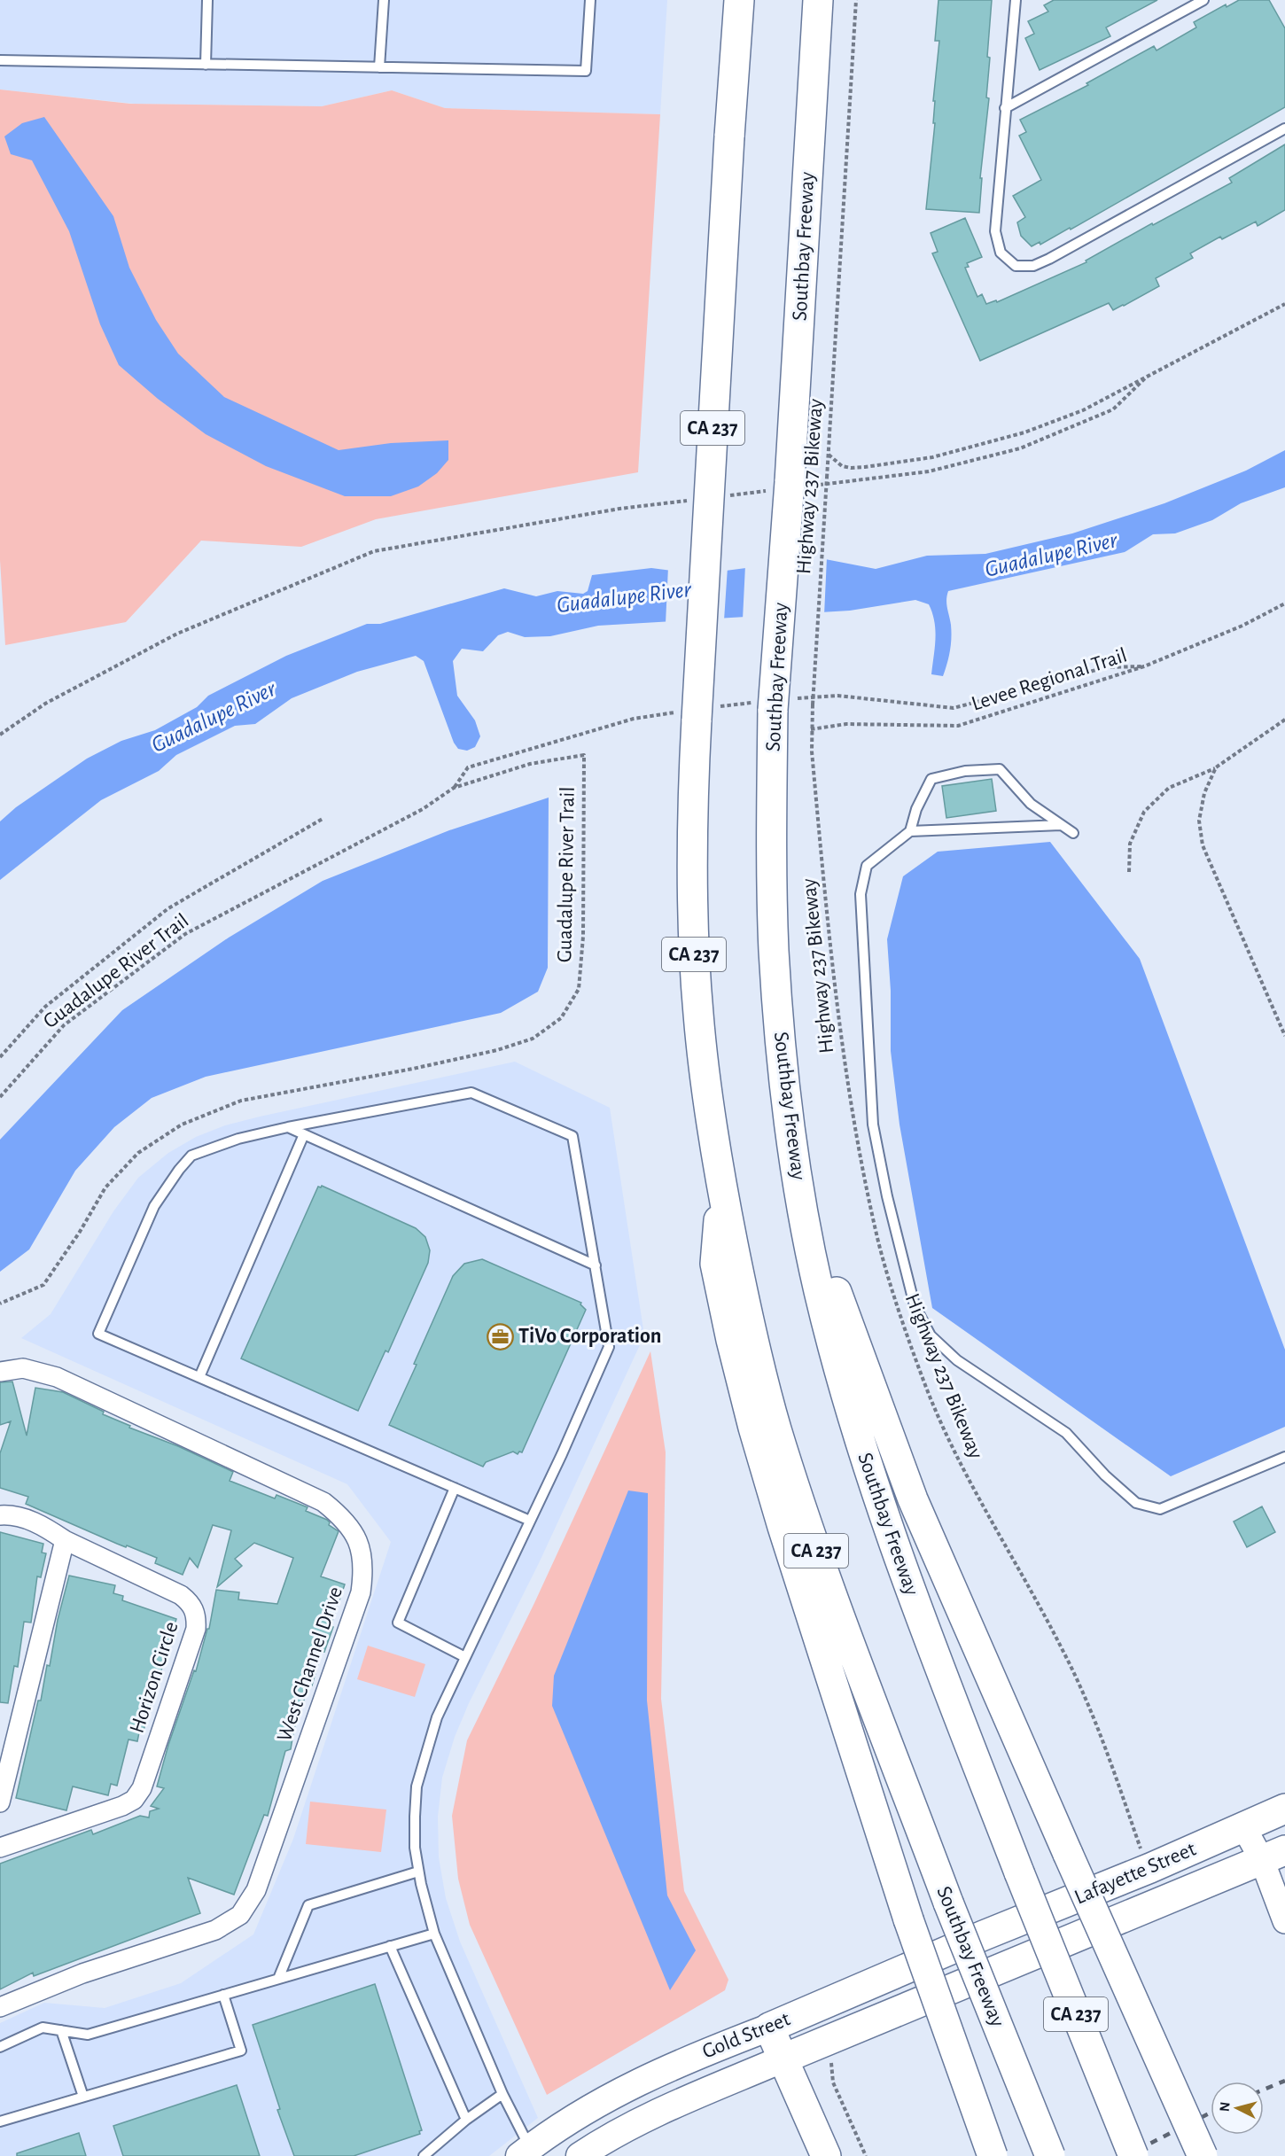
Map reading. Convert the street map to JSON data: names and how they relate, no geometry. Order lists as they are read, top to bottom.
{
  "streets": {
    "main road": [
      "Southbay Freeway",
      "CA 237",
      "Lafayette Street",
      "Gold Street"
    ],
    "street": ["West Channel Drive", "Horizon Circle"],
    "path": ["Highway 237 Bikeway", "Levee Regional Trail", "Guadalupe River Trail"]
  },
  "crossings": [
    ["Highway 237 Bikeway", "Levee Regional Trail"],
    ["Highway 237 Bikeway", "Lafayette Street"],
    ["Lafayette Street", "Gold Street"]
  ],
  "water": ["Guadalupe River"],
  "places": {
    "office": ["TiVo Corporation"]
  },
  "north": "left"
}
